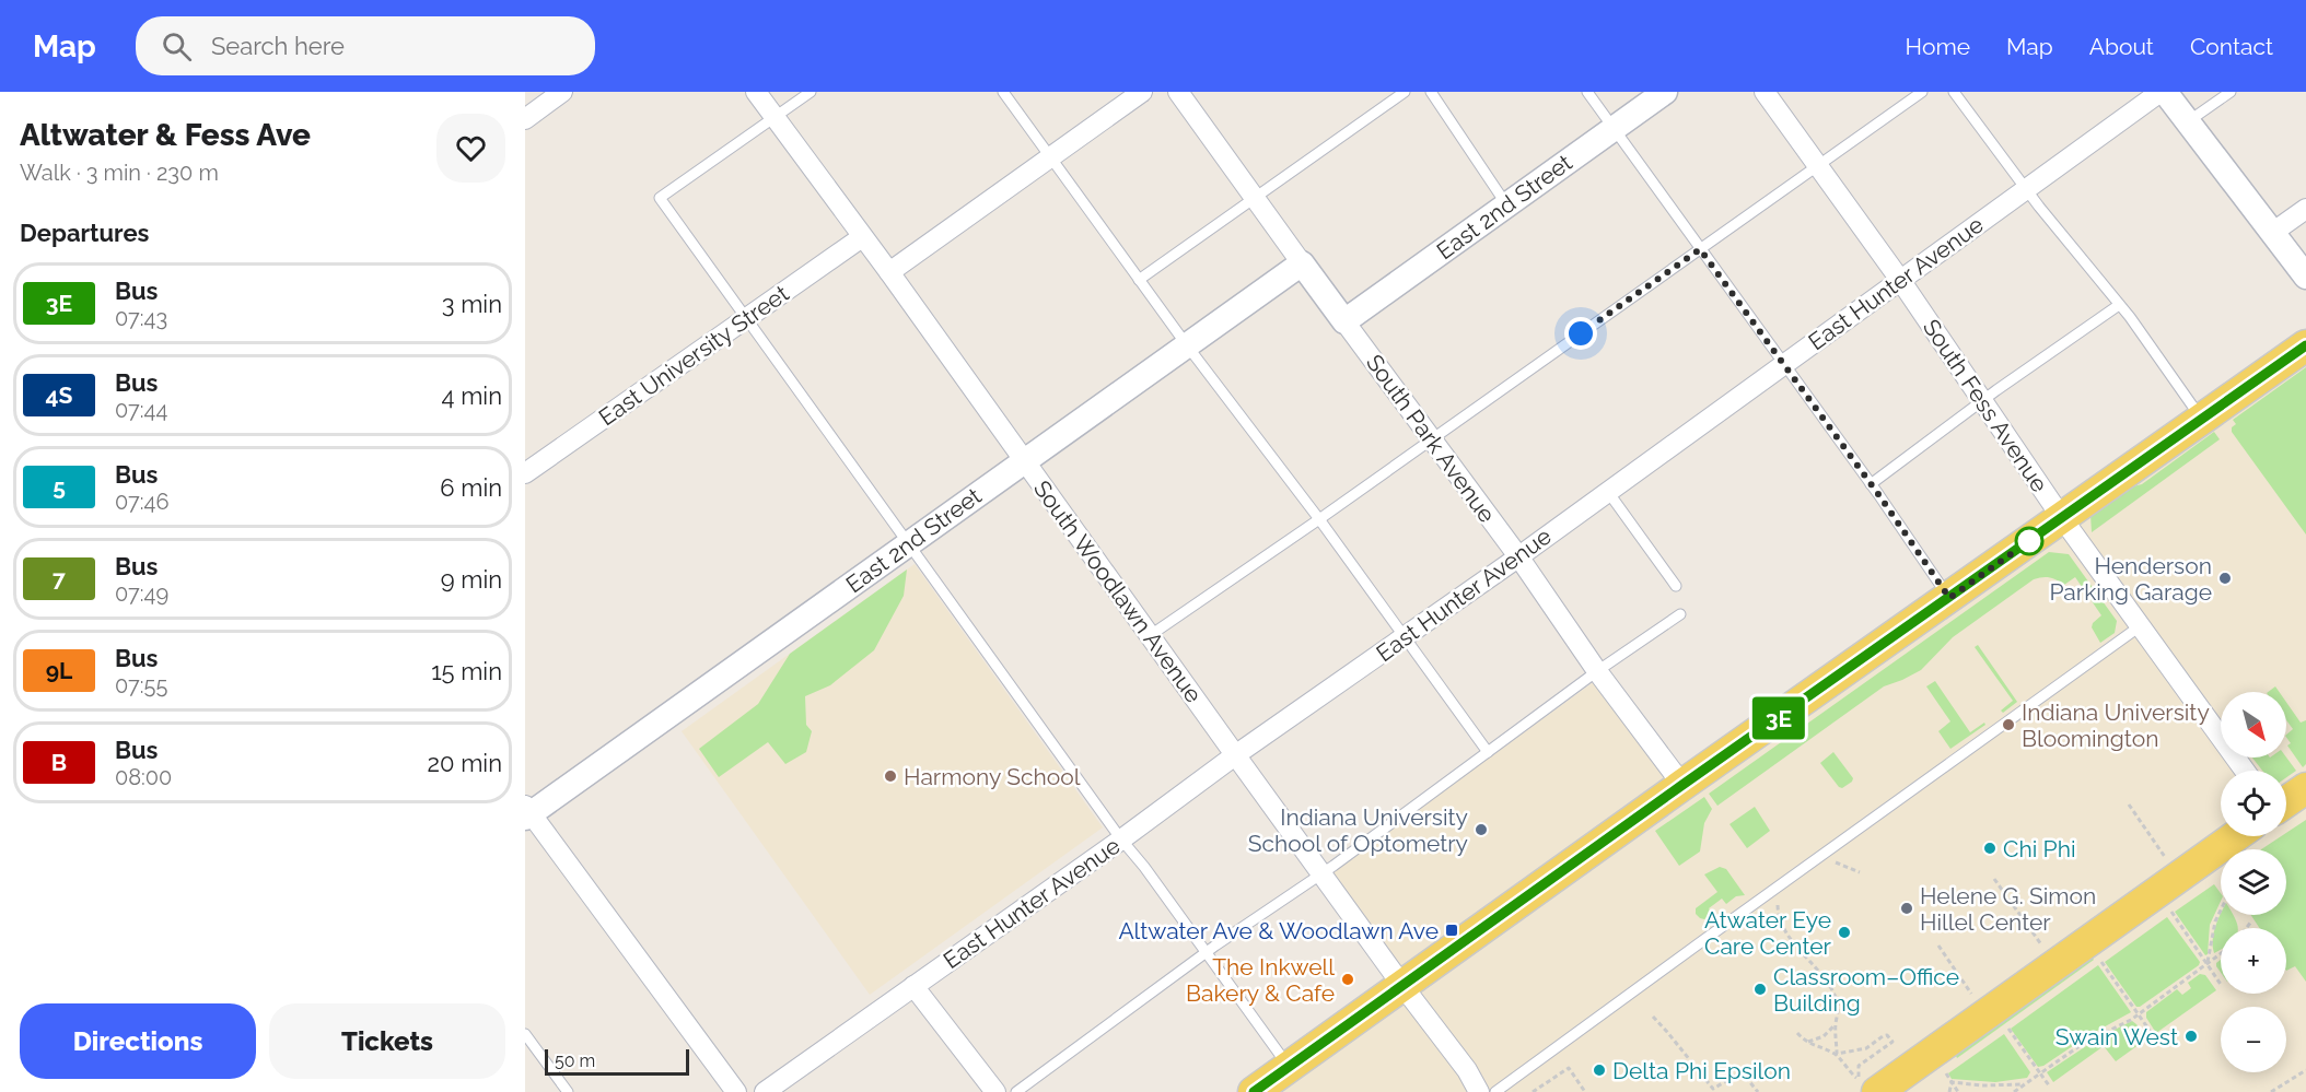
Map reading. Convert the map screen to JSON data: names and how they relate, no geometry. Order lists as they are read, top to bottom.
{
  "streets": {
    "street": [
      "East 2nd Street",
      "East Hunter Avenue",
      "East University Street",
      "South Fess Avenue",
      "South Park Avenue",
      "South Woodlawn Avenue"
    ]
  },
  "crossings": [
    ["East 2nd Street", "South Park Avenue"],
    ["East 2nd Street", "South Woodlawn Avenue"],
    ["East Hunter Avenue", "South Fess Avenue"],
    ["East Hunter Avenue", "South Park Avenue"],
    ["East Hunter Avenue", "South Woodlawn Avenue"],
    ["East University Street", "South Woodlawn Avenue"]
  ],
  "places": {
    "other": [
      "Henderson Parking Garage",
      "Indiana University Bloomington",
      "Harmony School",
      "Indiana University School of Optometry",
      "Chi Phi",
      "Helene G. Simon Hillel Center",
      "Atwater Eye Care Center",
      "The Inkwell Bakery & Cafe",
      "Classroom–Office Building",
      "Swain West",
      "Delta Phi Epsilon"
    ],
    "transit": ["Altwater Ave & Woodlawn Ave"]
  },
  "lines": ["bus line 3E"],
  "scale_bar": "50 m",
  "north": "bottom right",
  "page": {
    "header": "Map",
    "search": "Search here",
    "nav": [
      "Home",
      "Map",
      "About",
      "Contact"
    ],
    "heading": [
      ["Altwater & Fess Ave", "Walk · 3 min · 230 m"],
      "Departures"
    ],
    "on_map": "3E",
    "list": [
      {
        "mark": "3E",
        "name": "Bus",
        "note": "07:43",
        "value": "3 min"
      },
      {
        "mark": "4S",
        "name": "Bus",
        "note": "07:44",
        "value": "4 min"
      },
      {
        "mark": "5",
        "name": "Bus",
        "note": "07:46",
        "value": "6 min"
      },
      {
        "mark": "7",
        "name": "Bus",
        "note": "07:49",
        "value": "9 min"
      },
      {
        "mark": "9L",
        "name": "Bus",
        "note": "07:55",
        "value": "15 min"
      },
      {
        "mark": "B",
        "name": "Bus",
        "note": "08:00",
        "value": "20 min"
      }
    ],
    "map_buttons": ["+", "−"],
    "buttons": ["Directions", "Tickets"],
    "scale": "50 m"
  }
}
